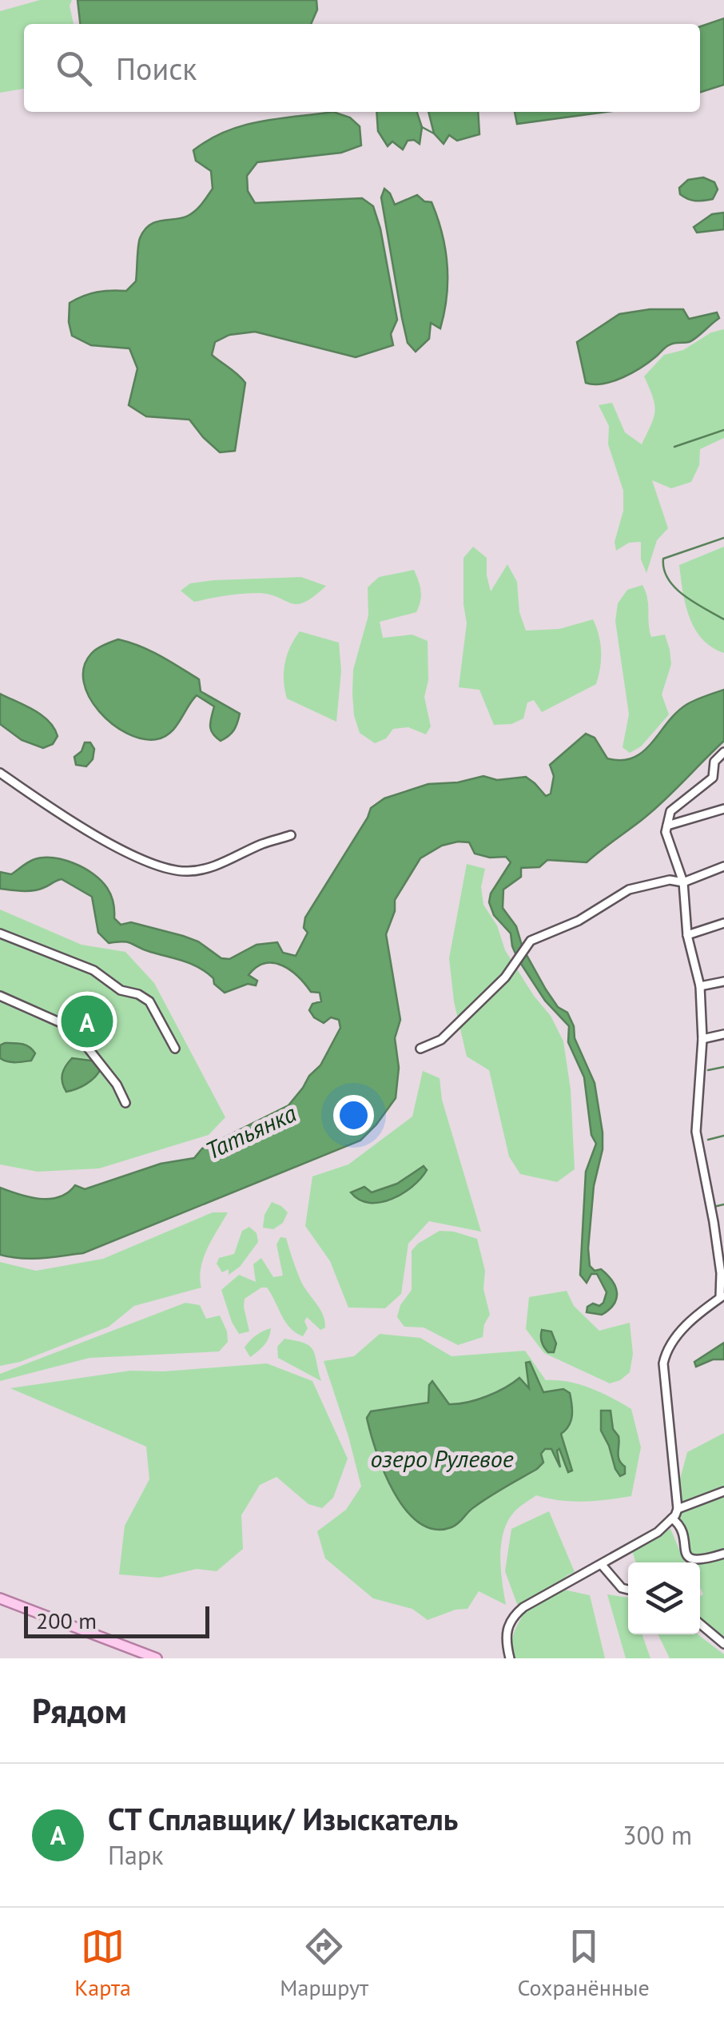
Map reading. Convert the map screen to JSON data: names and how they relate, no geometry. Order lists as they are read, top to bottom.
{
  "water": ["Татьянка", "озеро Рулевое"],
  "scale_bar": "200 m",
  "page": {
    "search": "Поиск",
    "pins": "A",
    "scale": "200 m",
    "heading": "Рядом",
    "list": [
      {
        "mark": "A",
        "name": "СТ Сплавщик/ Изыскатель",
        "note": "Парк",
        "value": "300 m"
      }
    ],
    "nav": ["Карта", "Маршрут", "Сохранённые"]
  }
}
